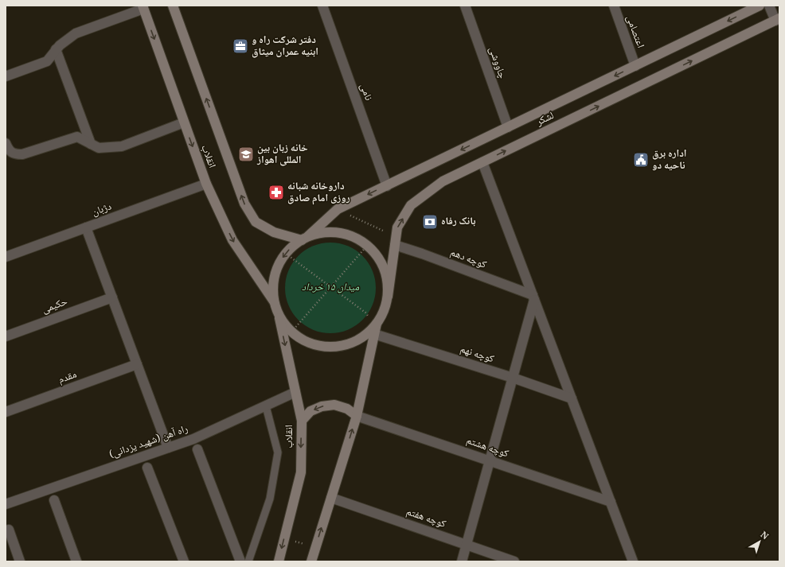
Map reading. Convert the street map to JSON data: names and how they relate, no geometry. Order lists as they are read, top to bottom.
{
  "streets": {
    "main road": ["لشکر", "انقلاب"],
    "street": [
      "اعتصامی",
      "چاووشی",
      "نامی",
      "دژبان",
      "کوچه دهم",
      "حکیمی",
      "کوچه نهم",
      "مقدم",
      "راه آهن (شهید یزدانی)",
      "کوچه هشتم",
      "کوچه هفتم"
    ]
  },
  "crossings": [
    ["اعتصامی", "لشکر"],
    ["چاووشی", "لشکر"],
    ["نامی", "لشکر"],
    ["لشکر", "انقلاب"],
    ["لشکر", "کوچه دهم"],
    ["انقلاب", "دژبان"],
    ["انقلاب", "راه آهن (شهید یزدانی)"]
  ],
  "parks": ["میدان ۱۵ خرداد"],
  "places": {
    "office": ["دفتر شرکت راه و ابنیه عمران میثاق"],
    "school or university": ["خانه زبان بین المللی اهواز"],
    "public building": ["اداره برق ناحیه دو"],
    "pharmacy": ["داروخانه شبانه روزی امام صادق"],
    "bank": ["بانک رفاه"]
  },
  "north": "top right"
}
